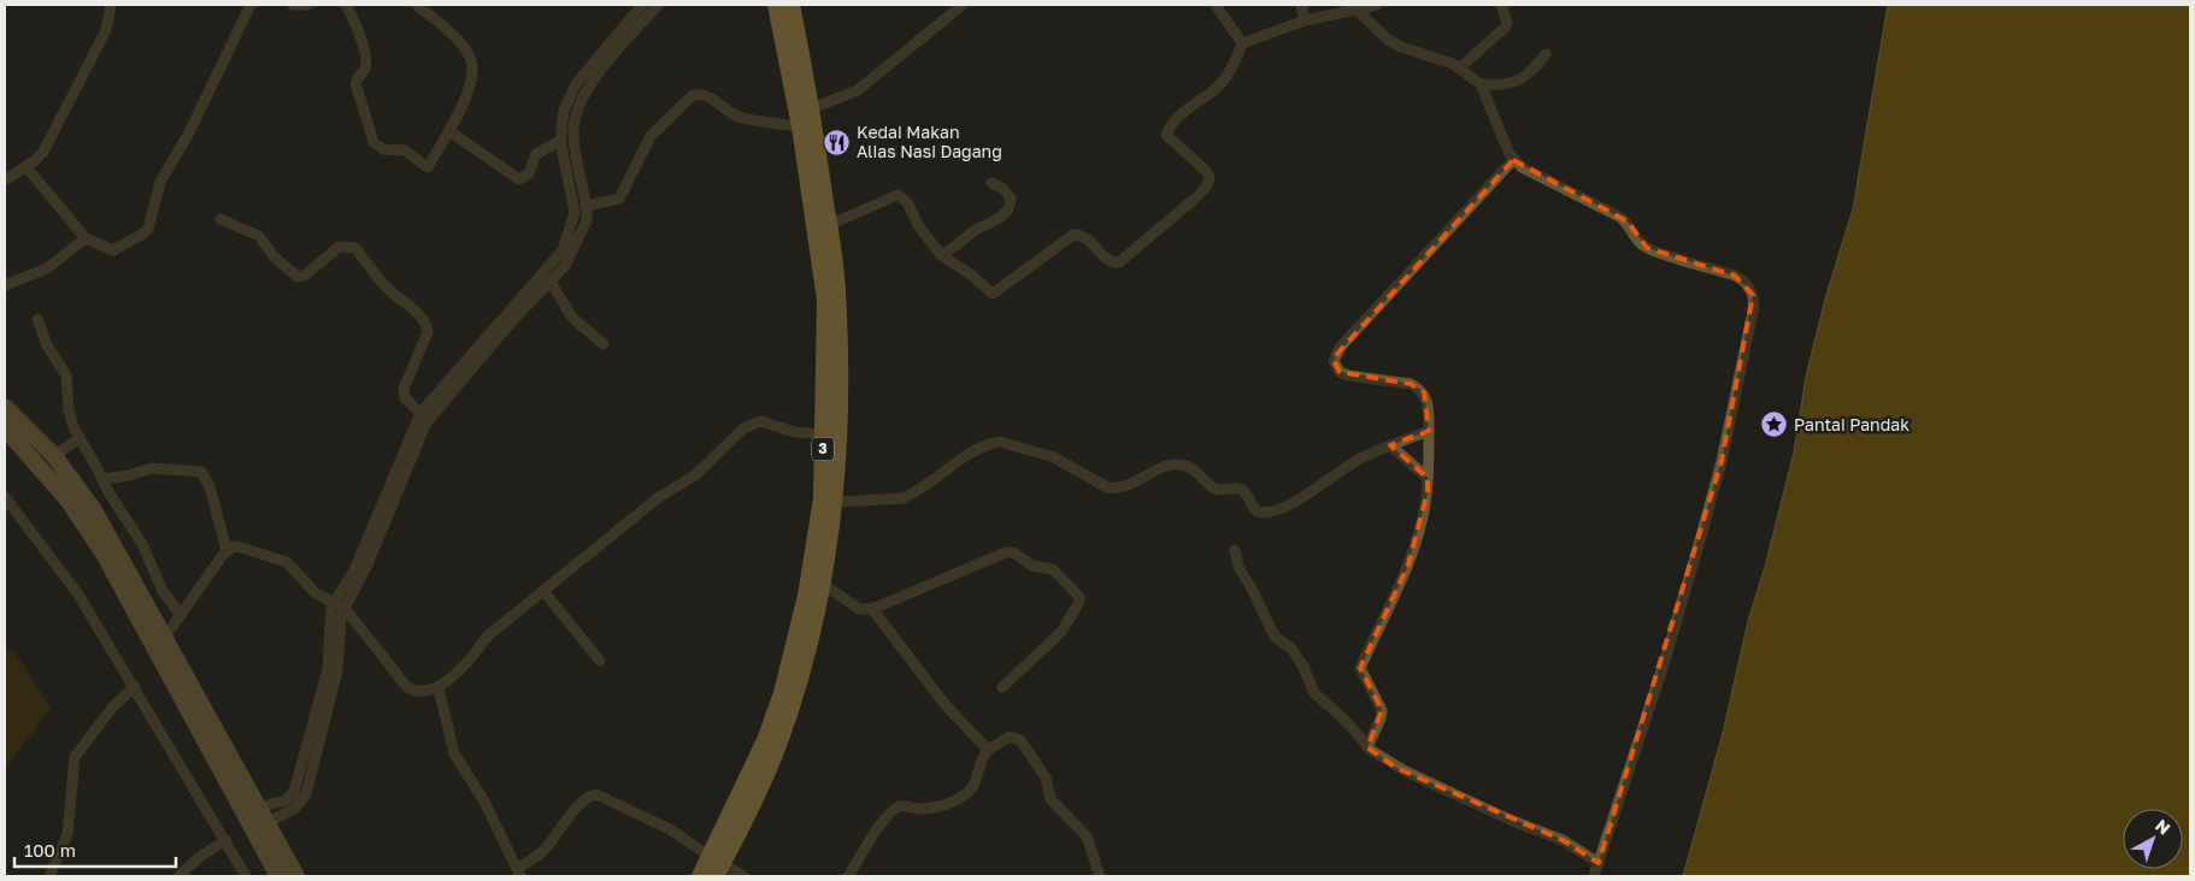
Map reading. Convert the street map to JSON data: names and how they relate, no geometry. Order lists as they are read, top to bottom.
{
  "streets": {
    "highway": ["3"]
  },
  "places": {
    "restaurant": ["Kedai Makan Alias Nasi Dagang"],
    "place": ["Pantai Pandak"]
  },
  "scale_bar": "100 m",
  "north": "top right"
}
